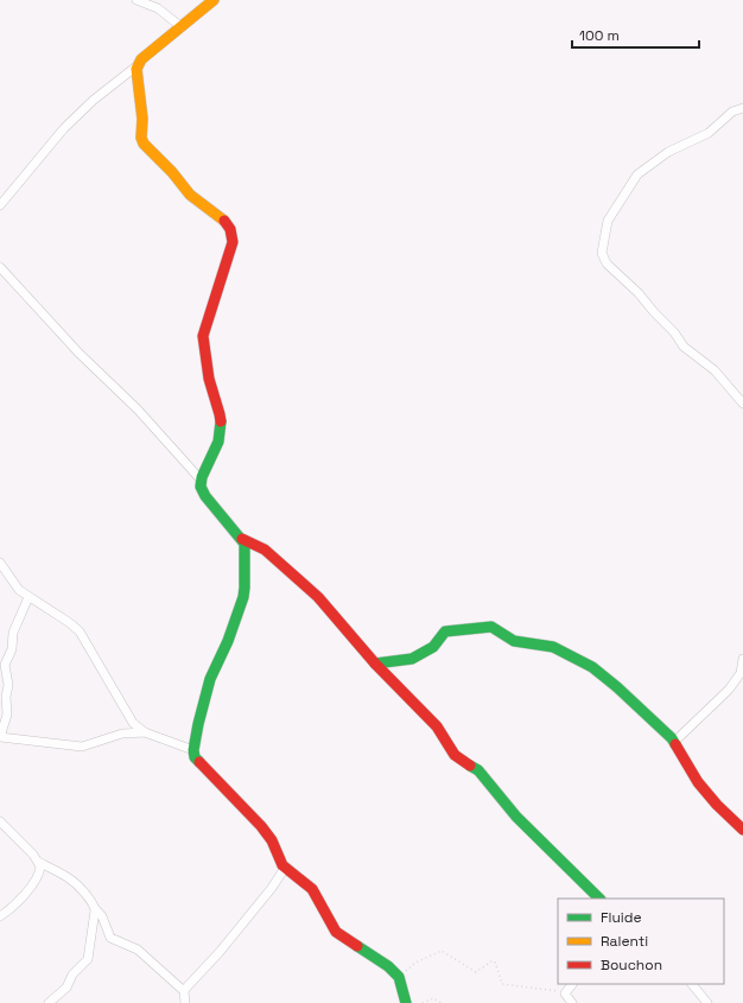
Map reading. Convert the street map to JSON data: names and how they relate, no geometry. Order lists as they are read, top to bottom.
{
  "legend": ["Fluide", "Ralenti", "Bouchon"],
  "scale_bar": "100 m"
}
